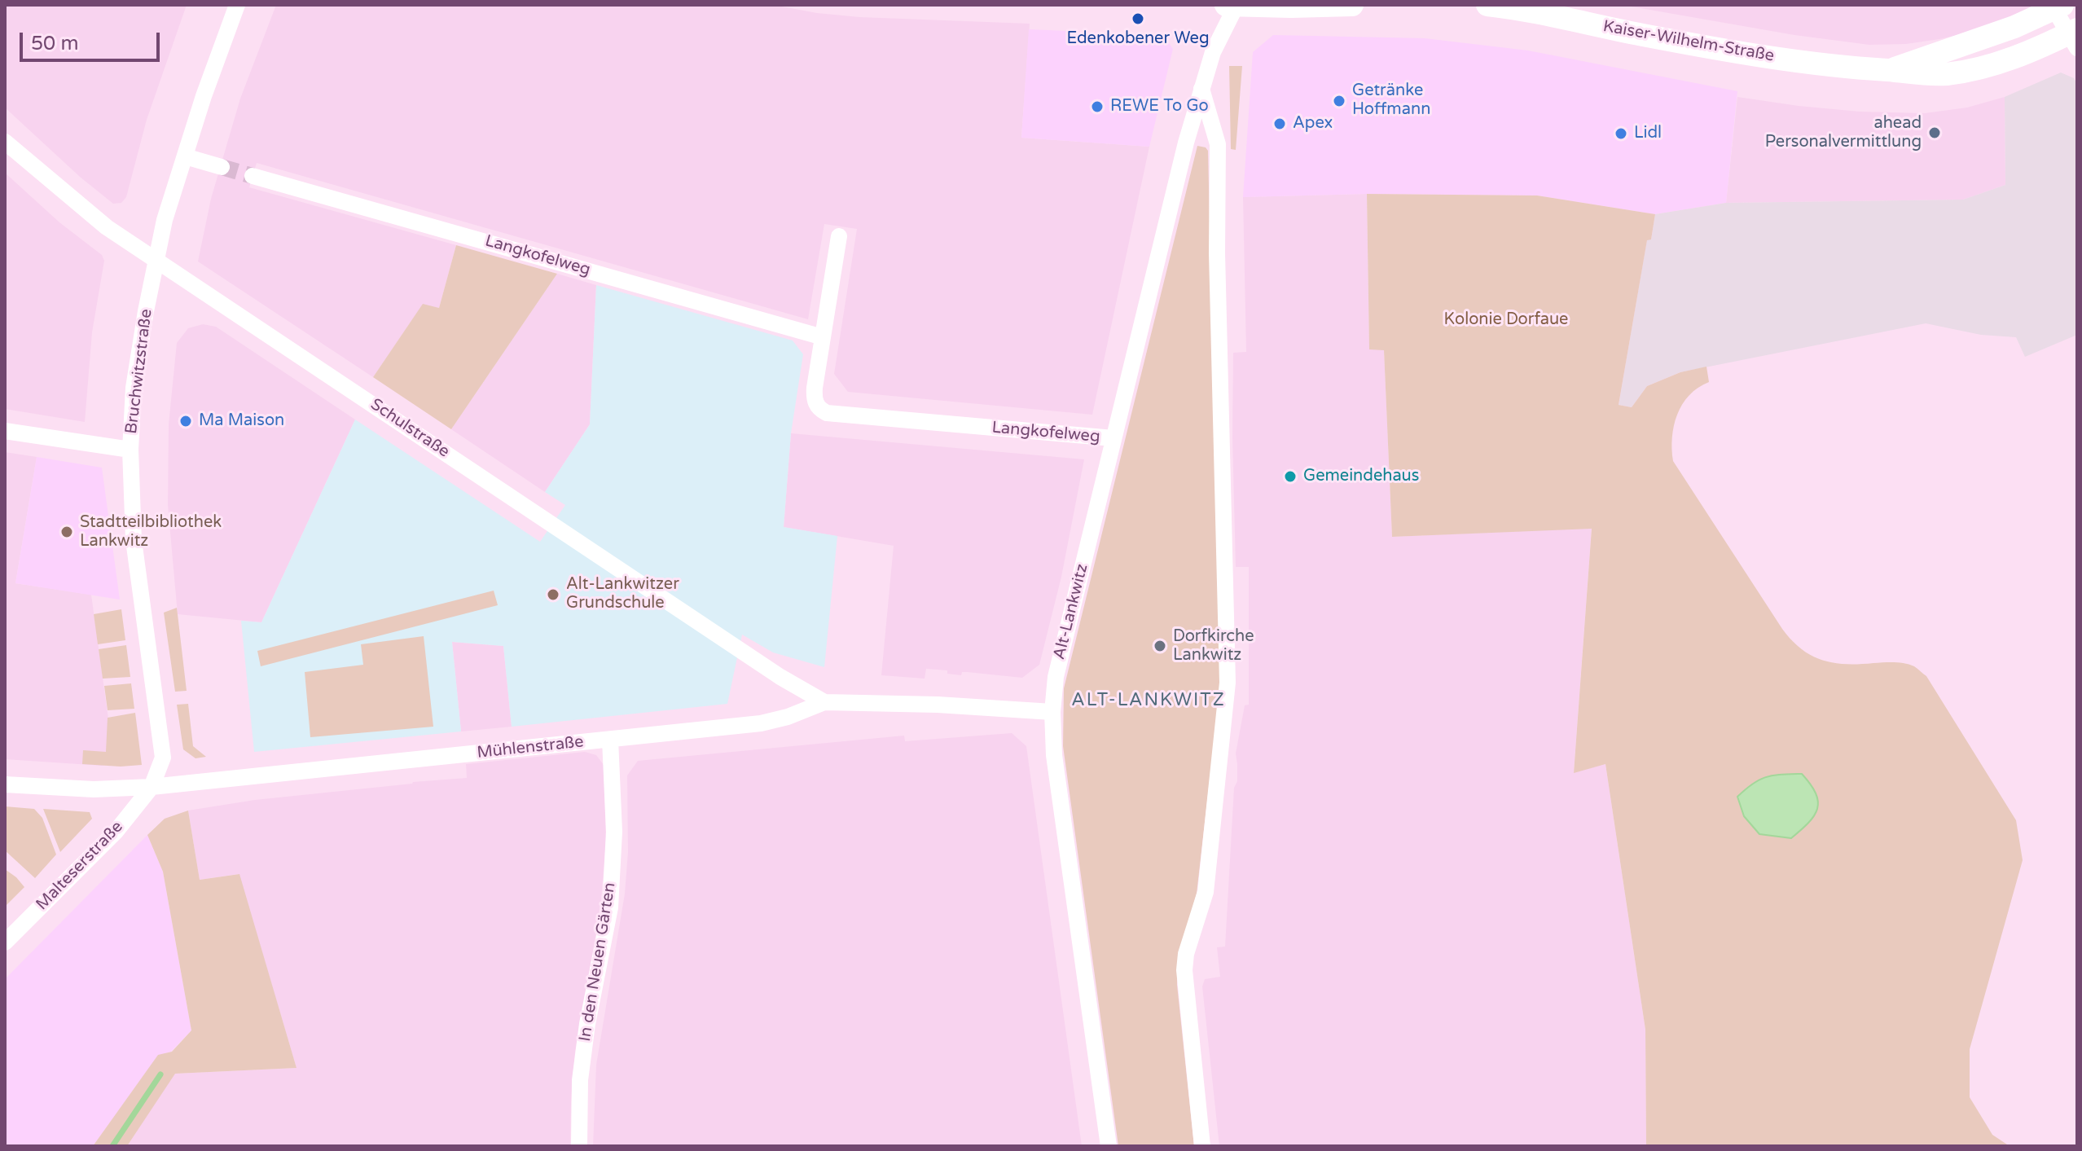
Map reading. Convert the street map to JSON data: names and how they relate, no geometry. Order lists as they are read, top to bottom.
{
  "streets": {
    "main road": ["Kaiser-Wilhelm-Straße"],
    "street": [
      "Langkofelweg",
      "Bruchwitzstraße",
      "Schulstraße",
      "Alt-Lankwitz",
      "Mühlenstraße",
      "Malteserstraße",
      "In den Neuen Gärten"
    ]
  },
  "crossings": [
    ["Langkofelweg", "Alt-Lankwitz"],
    ["Bruchwitzstraße", "Schulstraße"],
    ["Bruchwitzstraße", "Mühlenstraße"],
    ["Bruchwitzstraße", "Malteserstraße"],
    ["Schulstraße", "Mühlenstraße"],
    ["Alt-Lankwitz", "Mühlenstraße"],
    ["Mühlenstraße", "Malteserstraße"],
    ["Mühlenstraße", "In den Neuen Gärten"]
  ],
  "districts": ["ALT-LANKWITZ"],
  "parks": ["Kolonie Dorfaue"],
  "places": [
    "Edenkobener Weg",
    "Getränke Hoffmann",
    "REWE To Go",
    "Apex",
    "ahead Personalvermittlung",
    "Lidl",
    "Ma Maison",
    "Gemeindehaus",
    "Stadtteilbibliothek Lankwitz",
    "Alt-Lankwitzer Grundschule",
    "Dorfkirche Lankwitz"
  ],
  "scale_bar": "50 m"
}
